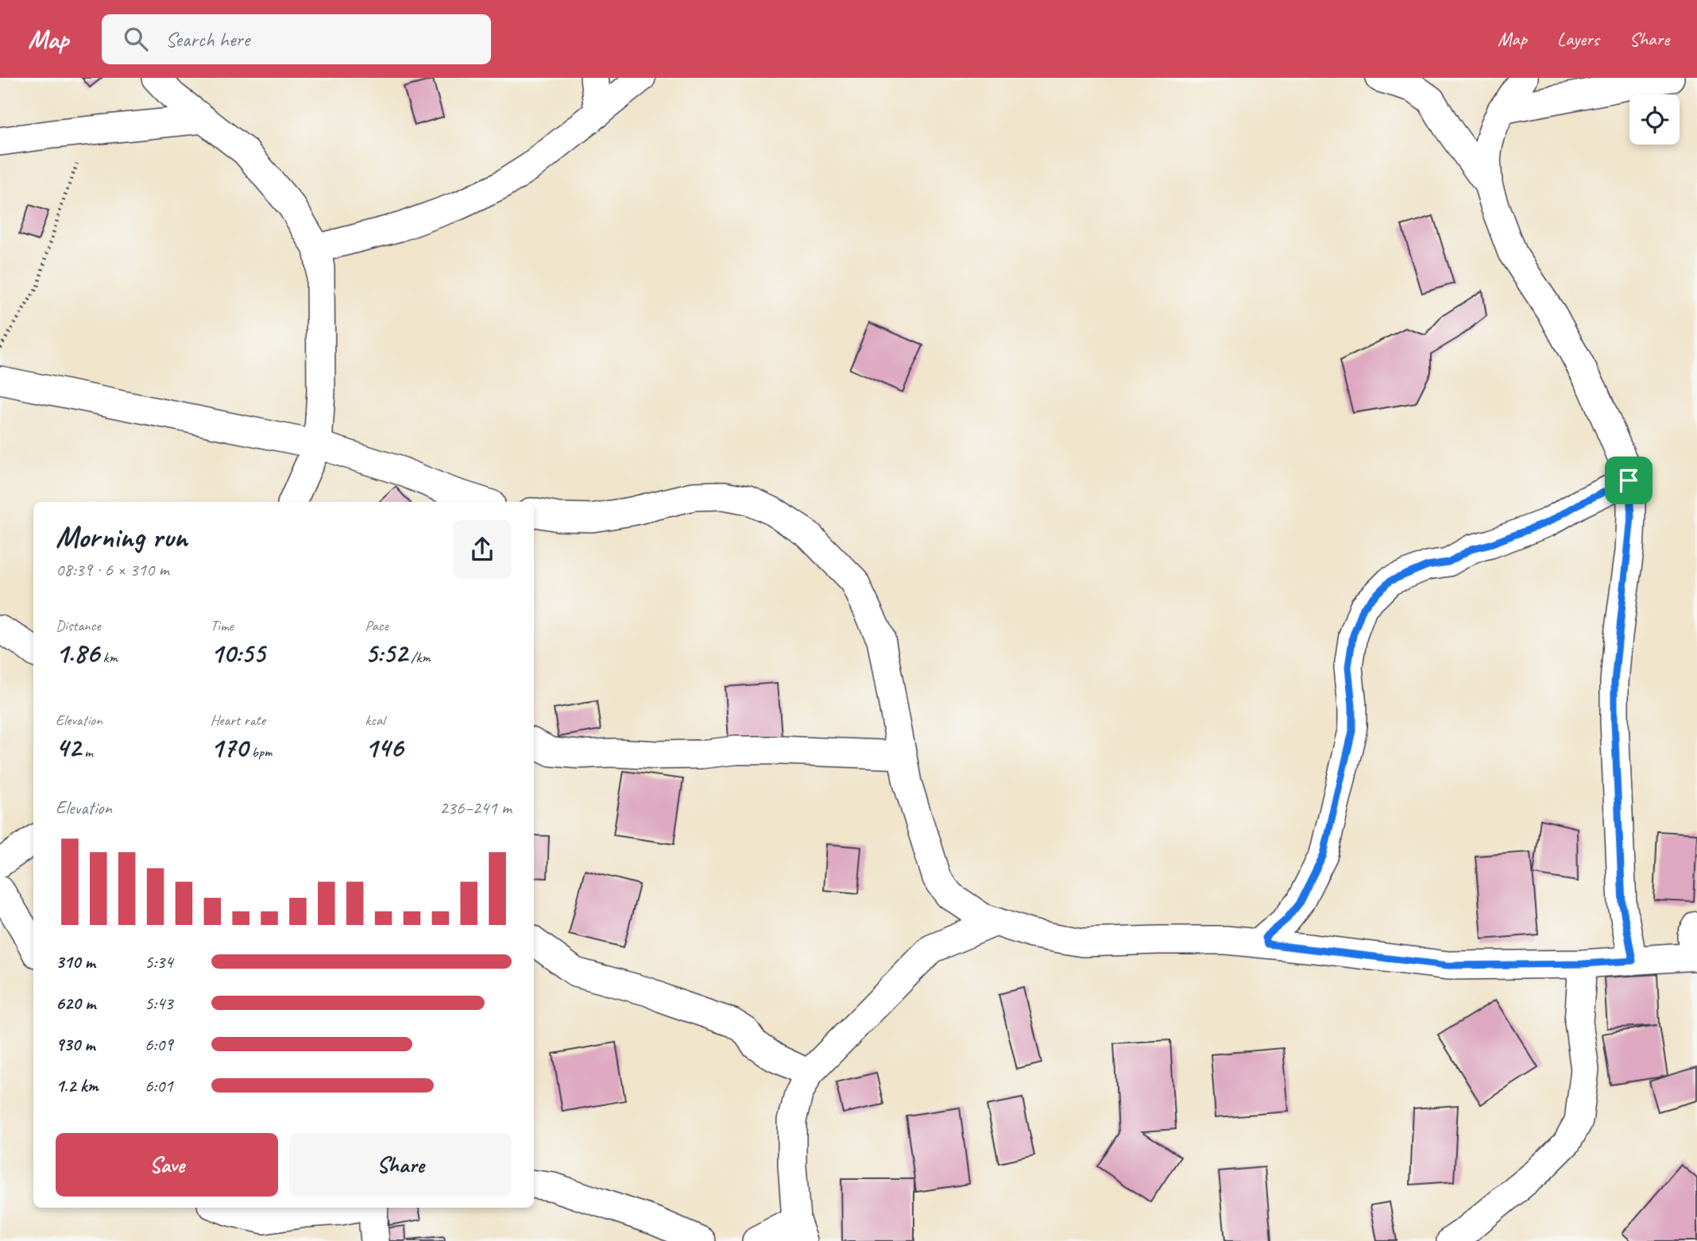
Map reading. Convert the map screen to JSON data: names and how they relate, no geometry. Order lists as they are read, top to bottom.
{
  "page": {
    "header": "Map",
    "search": "Search here",
    "nav": ["Map", "Layers", "Share"],
    "heading": ["Morning run", "08:39 · 6 × 310 m"],
    "stats": [
      ["Distance", "1.86 km"],
      ["Time", "10:55"],
      ["Pace", "5:52 /km"],
      ["Elevation", "42 m"],
      ["Heart rate", "170 bpm"],
      ["kcal", "146"]
    ],
    "chart": ["Elevation", "236–241 m"],
    "list": [
      {
        "name": "310 m",
        "note": "5:34"
      },
      {
        "name": "620 m",
        "note": "5:43"
      },
      {
        "name": "930 m",
        "note": "6:09"
      },
      {
        "name": "1.2 km",
        "note": "6:01"
      }
    ],
    "buttons": ["Save", "Share"]
  }
}
